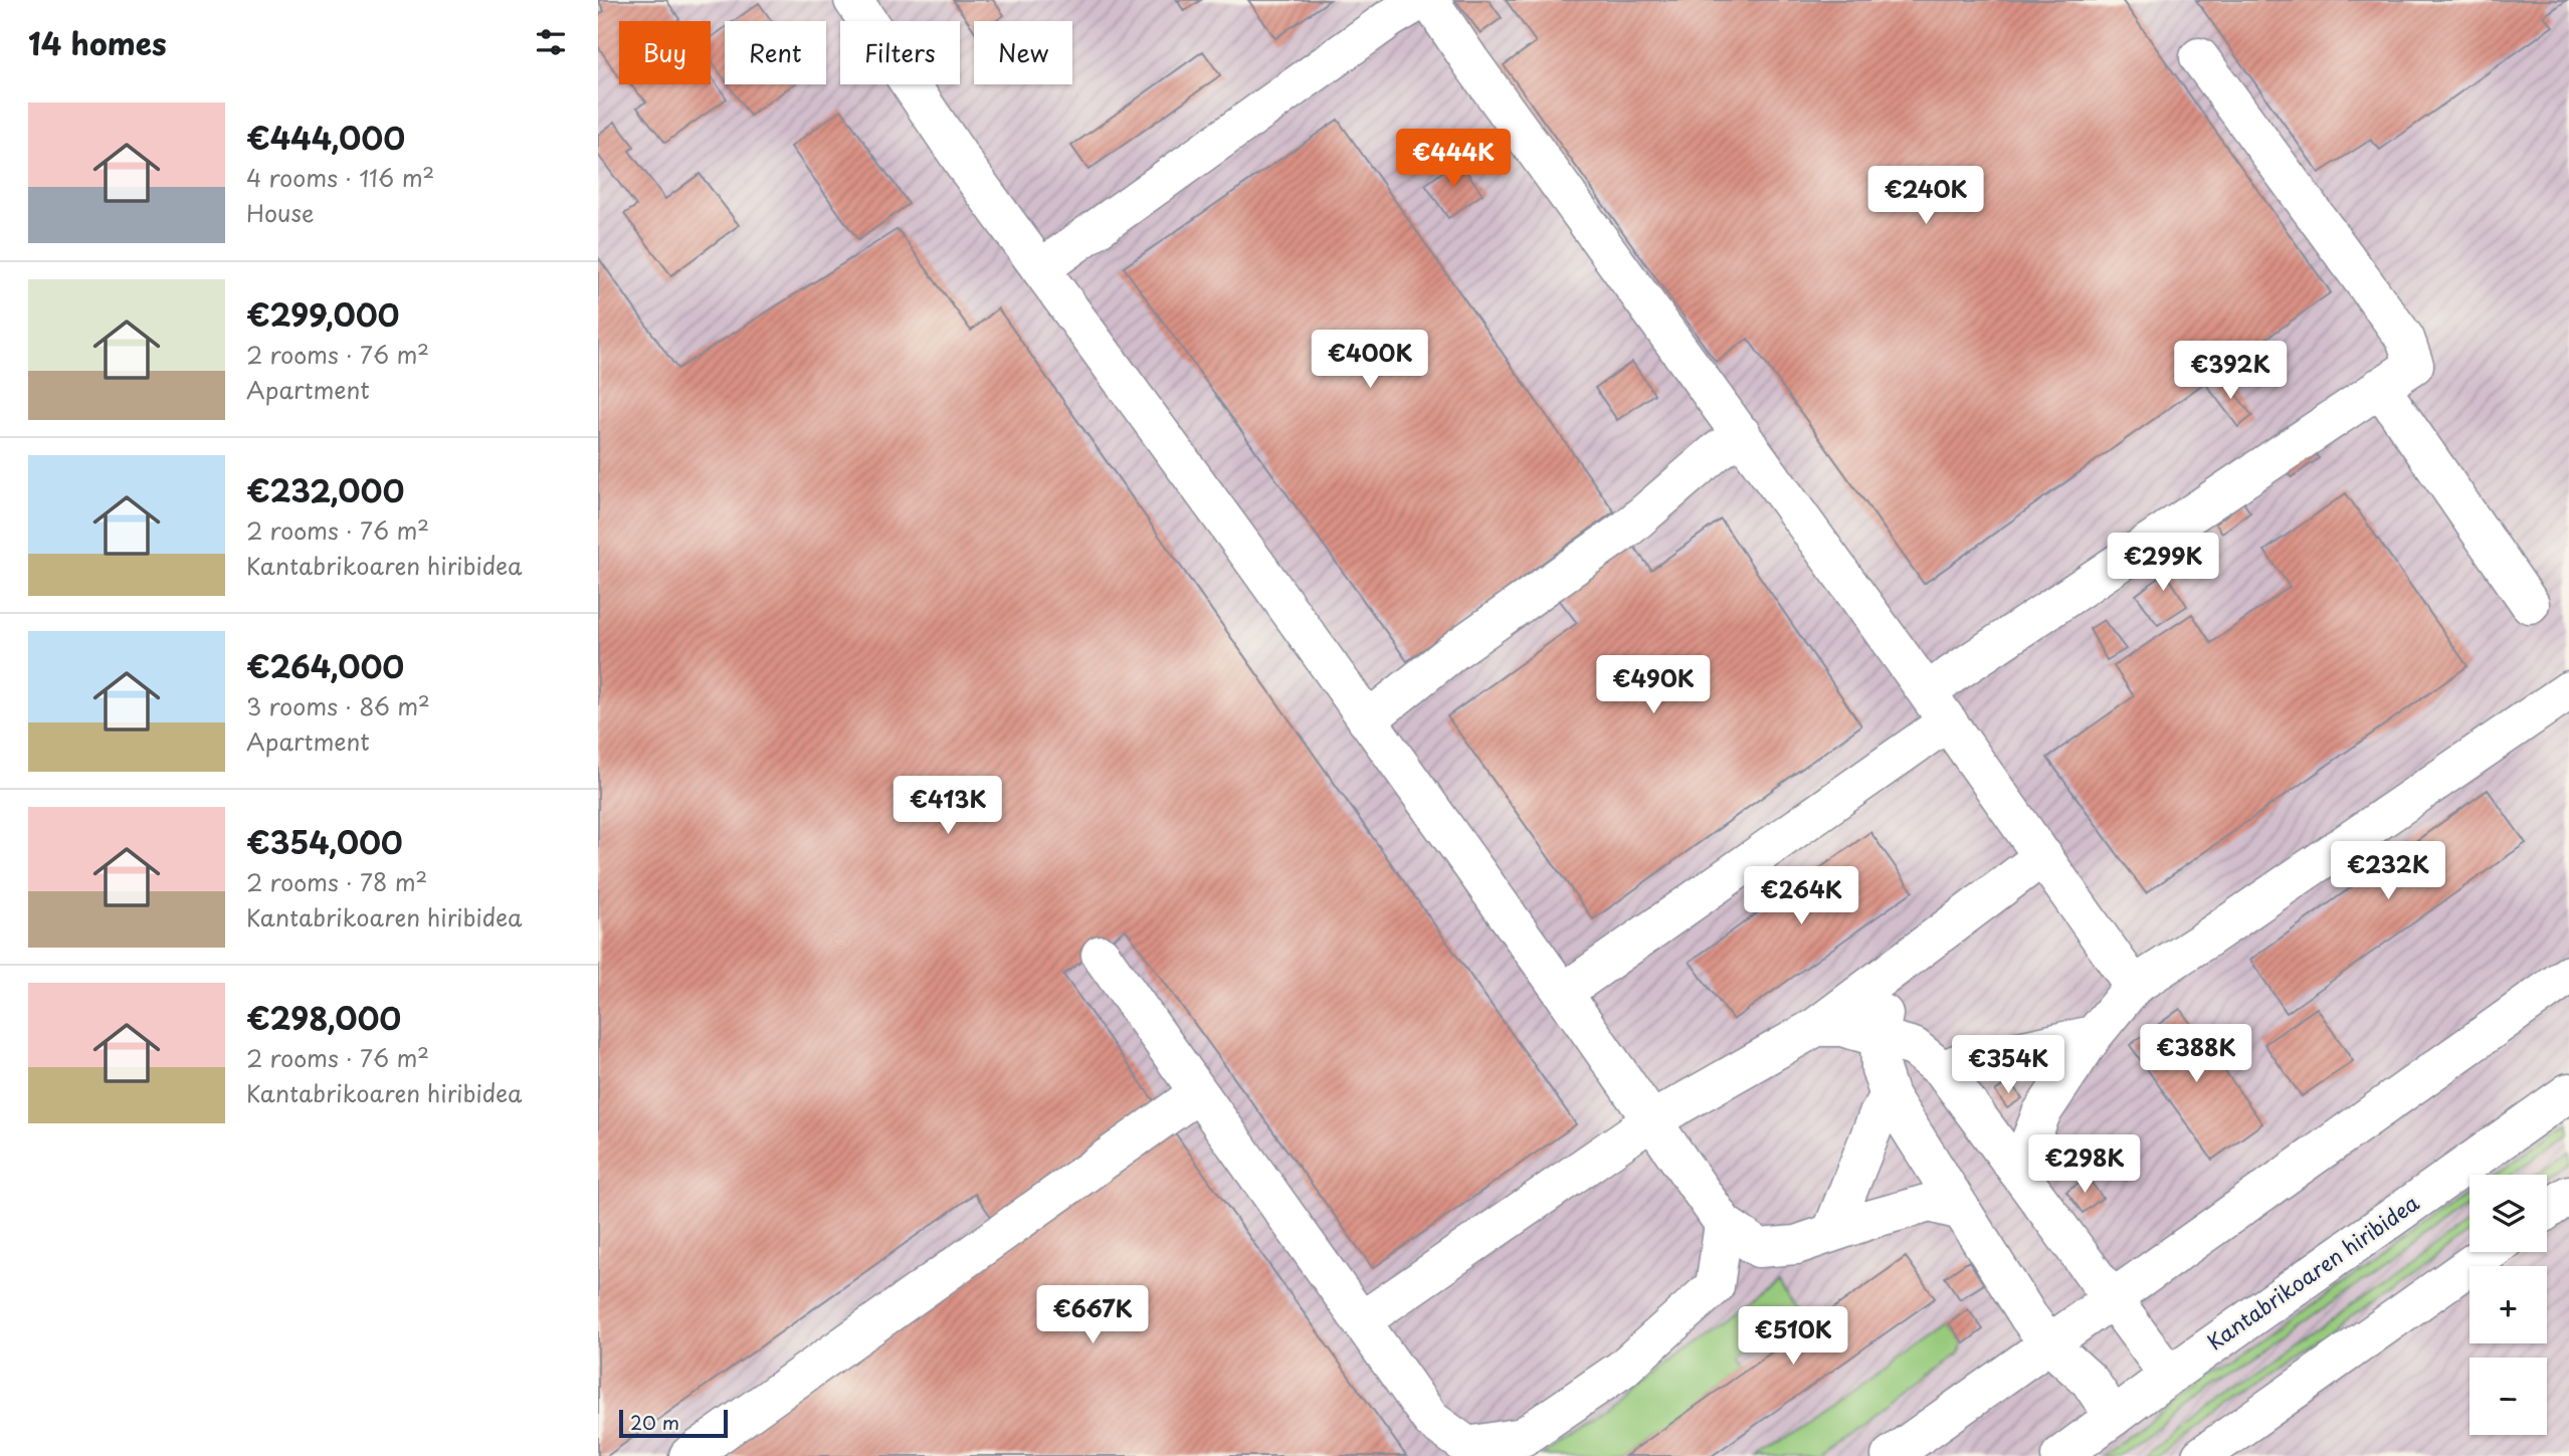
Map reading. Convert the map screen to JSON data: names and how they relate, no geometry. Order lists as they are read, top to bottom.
{
  "streets": {
    "main road": ["Kantabrikoaren hiribidea"]
  },
  "scale_bar": "20 m",
  "page": {
    "heading": "14 homes",
    "chip": [
      "Buy",
      "Rent",
      "Filters",
      "New"
    ],
    "list": [
      {
        "name": "€444,000",
        "note": "4 rooms · 116 m² · House"
      },
      {
        "name": "€299,000",
        "note": "2 rooms · 76 m² · Apartment"
      },
      {
        "name": "€232,000",
        "note": "2 rooms · 76 m² · Kantabrikoaren hiribidea"
      },
      {
        "name": "€264,000",
        "note": "3 rooms · 86 m² · Apartment"
      },
      {
        "name": "€354,000",
        "note": "2 rooms · 78 m² · Kantabrikoaren hiribidea"
      },
      {
        "name": "€298,000",
        "note": "2 rooms · 76 m² · Kantabrikoaren hiribidea"
      }
    ],
    "price": [
      "€444K",
      "€240K",
      "€400K",
      "€392K",
      "€299K",
      "€490K",
      "€413K",
      "€232K",
      "€264K",
      "€388K",
      "€354K",
      "€298K",
      "€667K",
      "€510K"
    ],
    "map_buttons": ["+", "−"],
    "scale": "20 m"
  }
}
